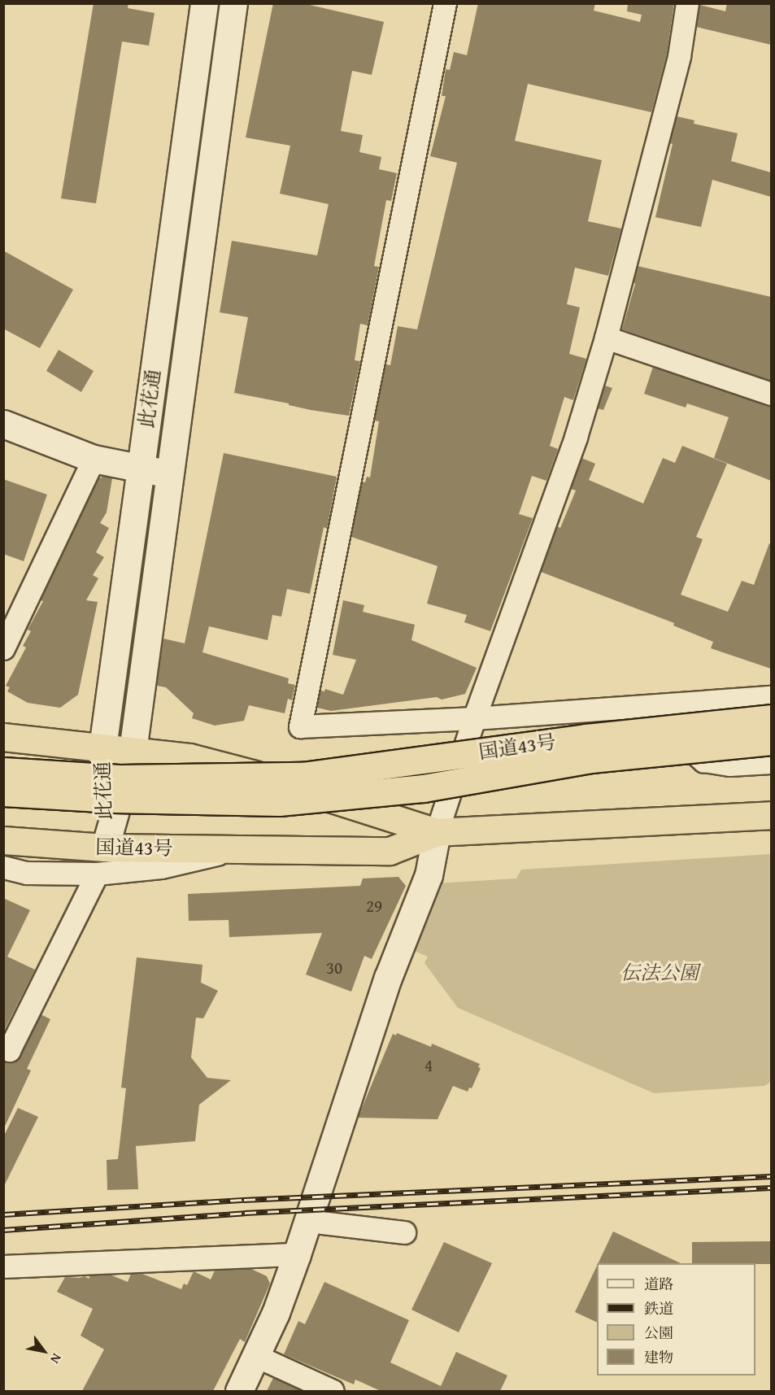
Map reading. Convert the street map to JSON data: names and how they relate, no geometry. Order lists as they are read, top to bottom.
{
  "streets": {
    "highway": ["国道43号"],
    "street": ["此花通"]
  },
  "crossings": [
    ["此花通", "国道43号"]
  ],
  "parks": ["伝法公園"],
  "house_numbers": ["29", "30", "4"],
  "legend": [
    "道路",
    "鉄道",
    "公園",
    "建物"
  ],
  "north": "bottom right"
}
